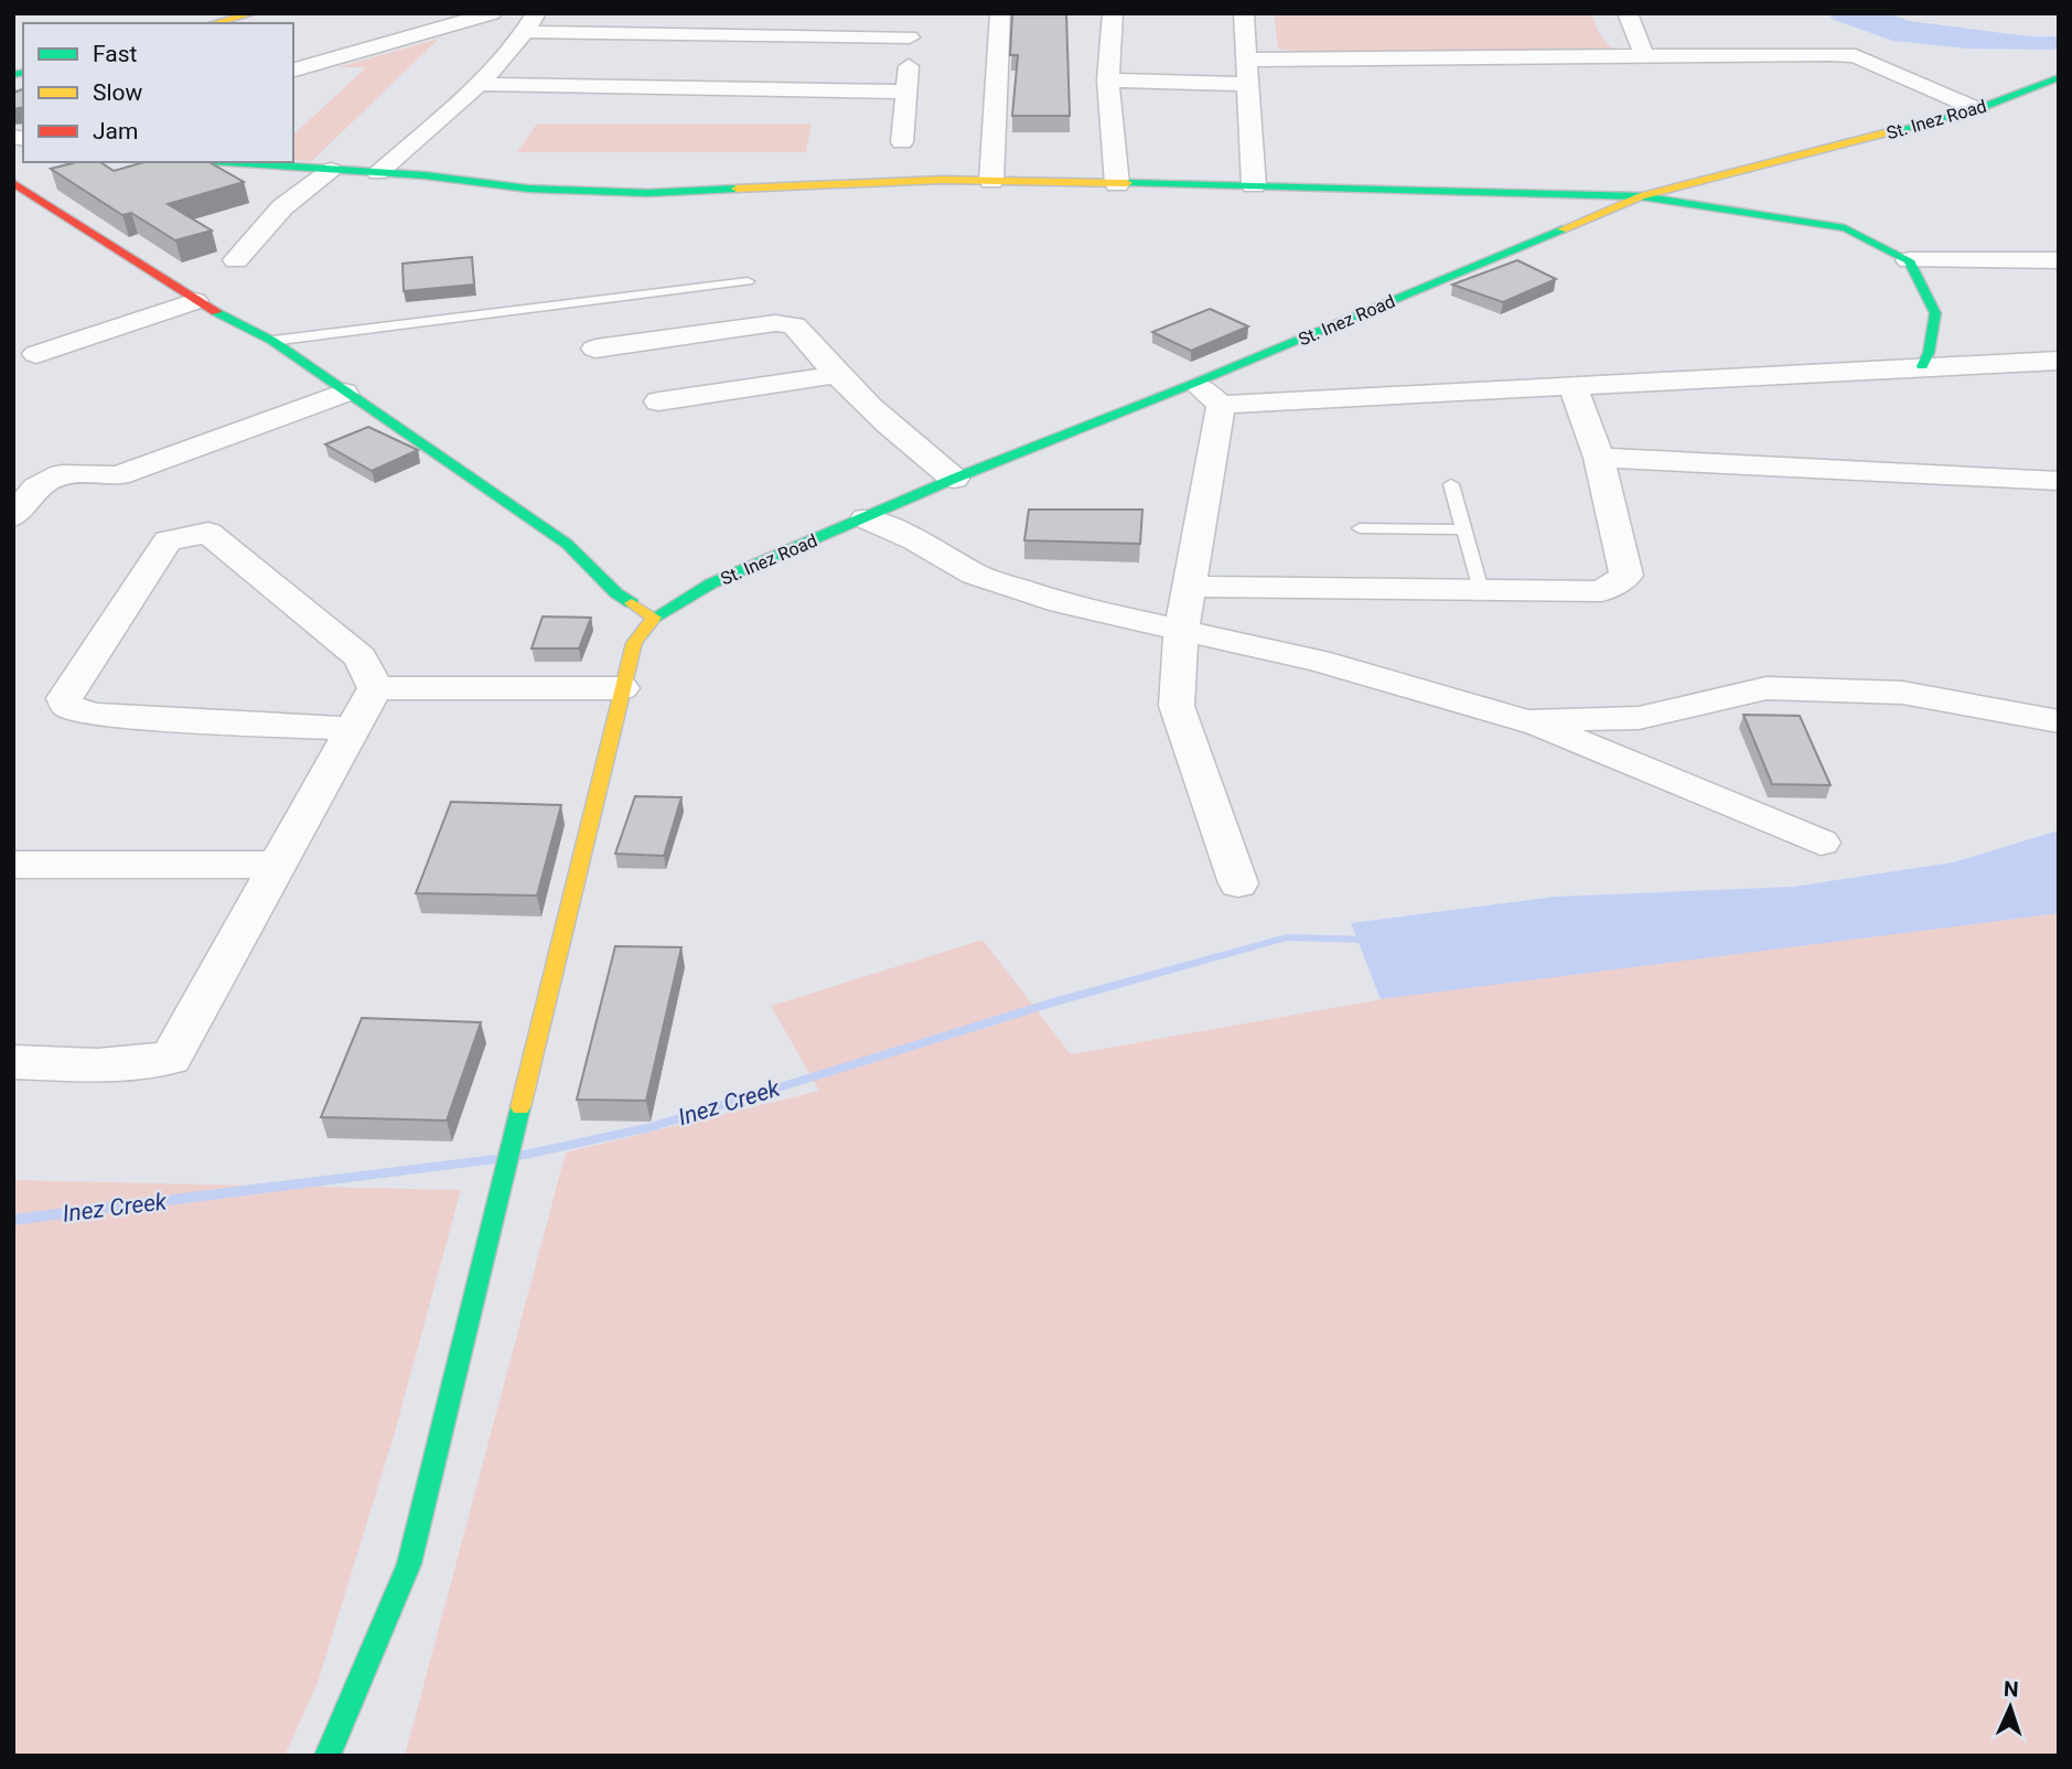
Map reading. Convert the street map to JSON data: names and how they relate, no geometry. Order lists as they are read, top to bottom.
{
  "streets": {
    "main road": ["St. Inez Road"]
  },
  "water": ["Inez Creek"],
  "legend": ["Fast", "Slow", "Jam"],
  "north": "top"
}
